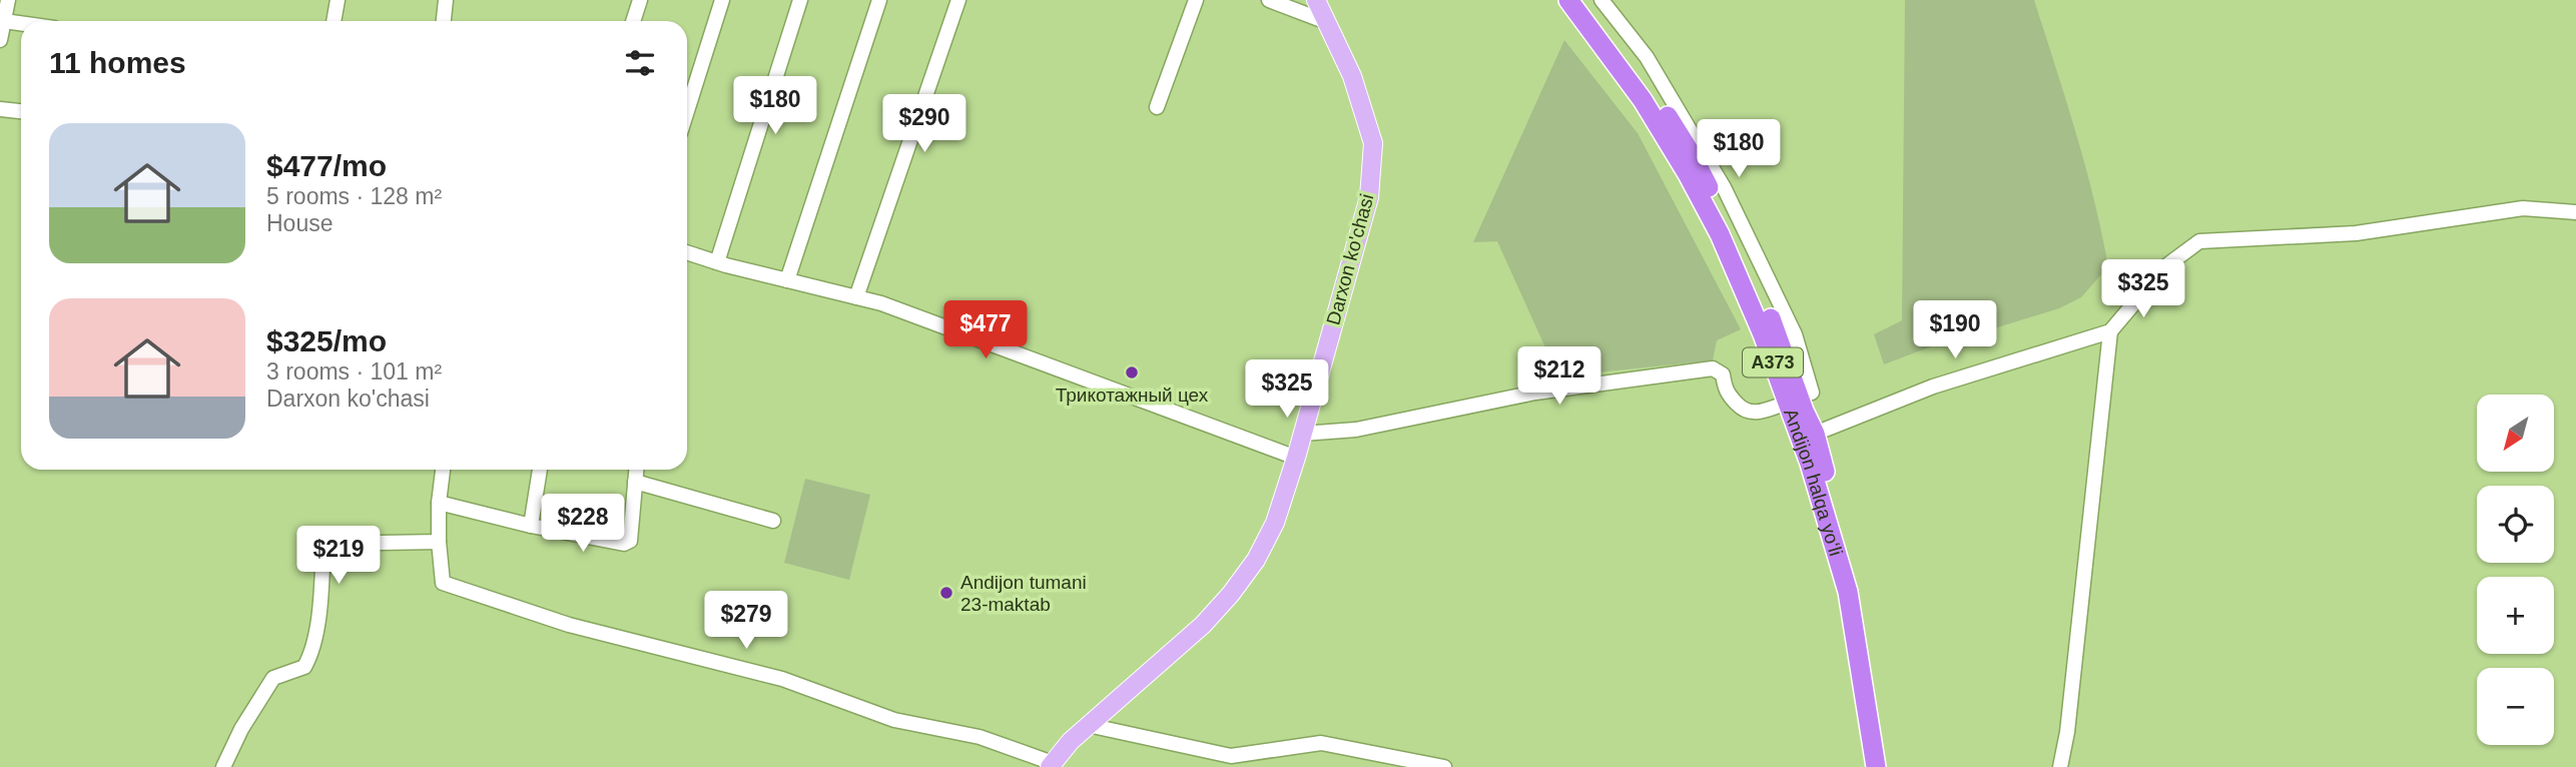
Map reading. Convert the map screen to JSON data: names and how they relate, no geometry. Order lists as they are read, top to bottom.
{
  "streets": {
    "highway": ["A373", "Andijon halqa yo‘li"],
    "main road": ["Darxon ko'chasi"]
  },
  "places": ["Трикотажный цех", "Andijon tumani 23-maktab"],
  "north": "bottom left",
  "page": {
    "heading": "11 homes",
    "price": [
      "$180",
      "$290",
      "$180",
      "$325",
      "$477",
      "$190",
      "$212",
      "$325",
      "$228",
      "$219",
      "$279"
    ],
    "list": [
      {
        "name": "$477/mo",
        "note": "5 rooms · 128 m² · House"
      },
      {
        "name": "$325/mo",
        "note": "3 rooms · 101 m² · Darxon ko'chasi"
      }
    ],
    "map_buttons": ["+", "−"]
  }
}
